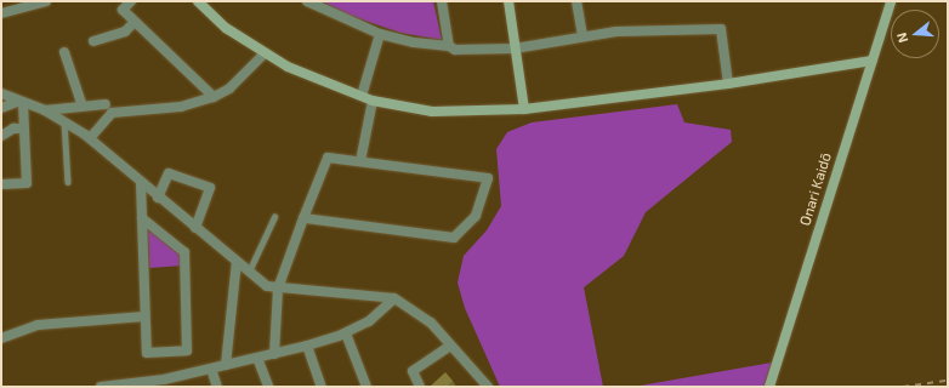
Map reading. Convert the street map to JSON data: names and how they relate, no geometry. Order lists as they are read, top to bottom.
{
  "streets": {
    "street": ["Onari Kaidō"]
  },
  "north": "left"
}
